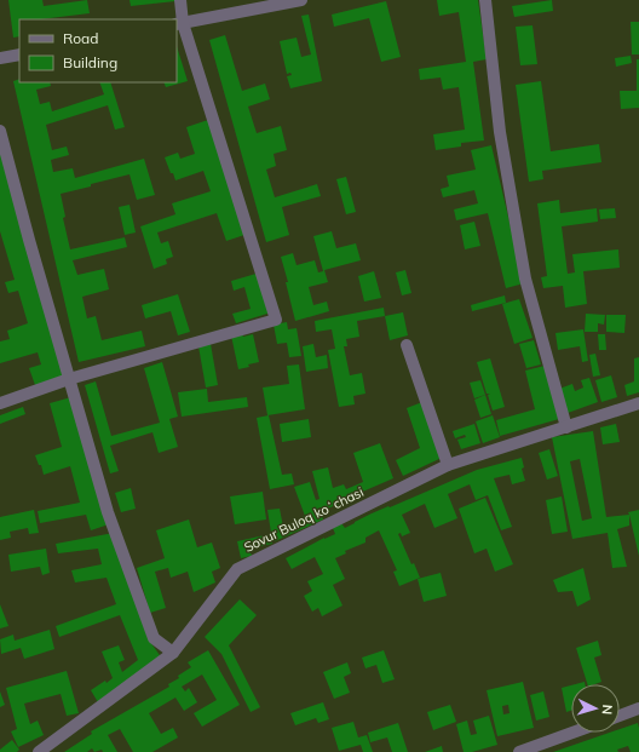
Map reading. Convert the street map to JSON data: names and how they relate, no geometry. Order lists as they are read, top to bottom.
{
  "streets": {
    "street": ["Sovur Buloq koʻchasi"]
  },
  "legend": ["Road", "Building"],
  "north": "right"
}
